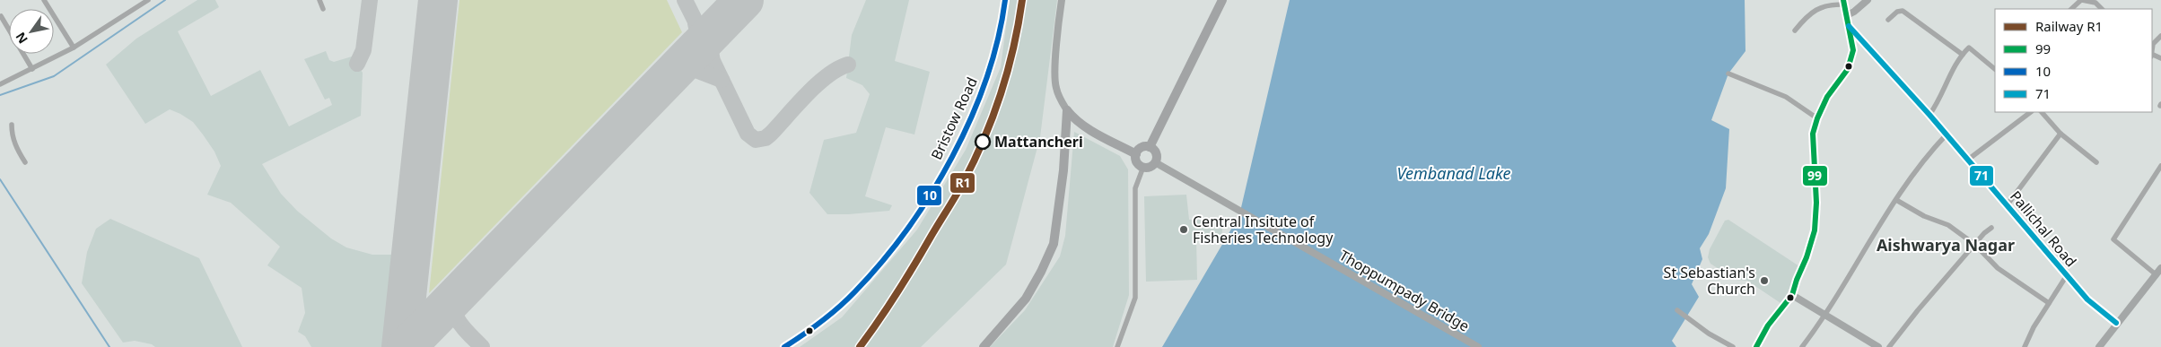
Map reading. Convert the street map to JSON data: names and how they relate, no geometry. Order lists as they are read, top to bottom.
{
  "streets": {
    "street": ["Bristow Road", "Pallichal Road", "Thoppumpady Bridge"]
  },
  "districts": ["Aishwarya Nagar"],
  "water": ["Vembanad Lake"],
  "places": ["Mattancheri", "Central Insitute of Fisheries Technology", "St Sebastian's Church"],
  "lines": [
    "rail line R1",
    "transit line 99",
    "transit line 10",
    "transit line 71"
  ],
  "legend": [
    "Railway R1",
    "99",
    "10",
    "71"
  ],
  "north": "bottom left"
}
